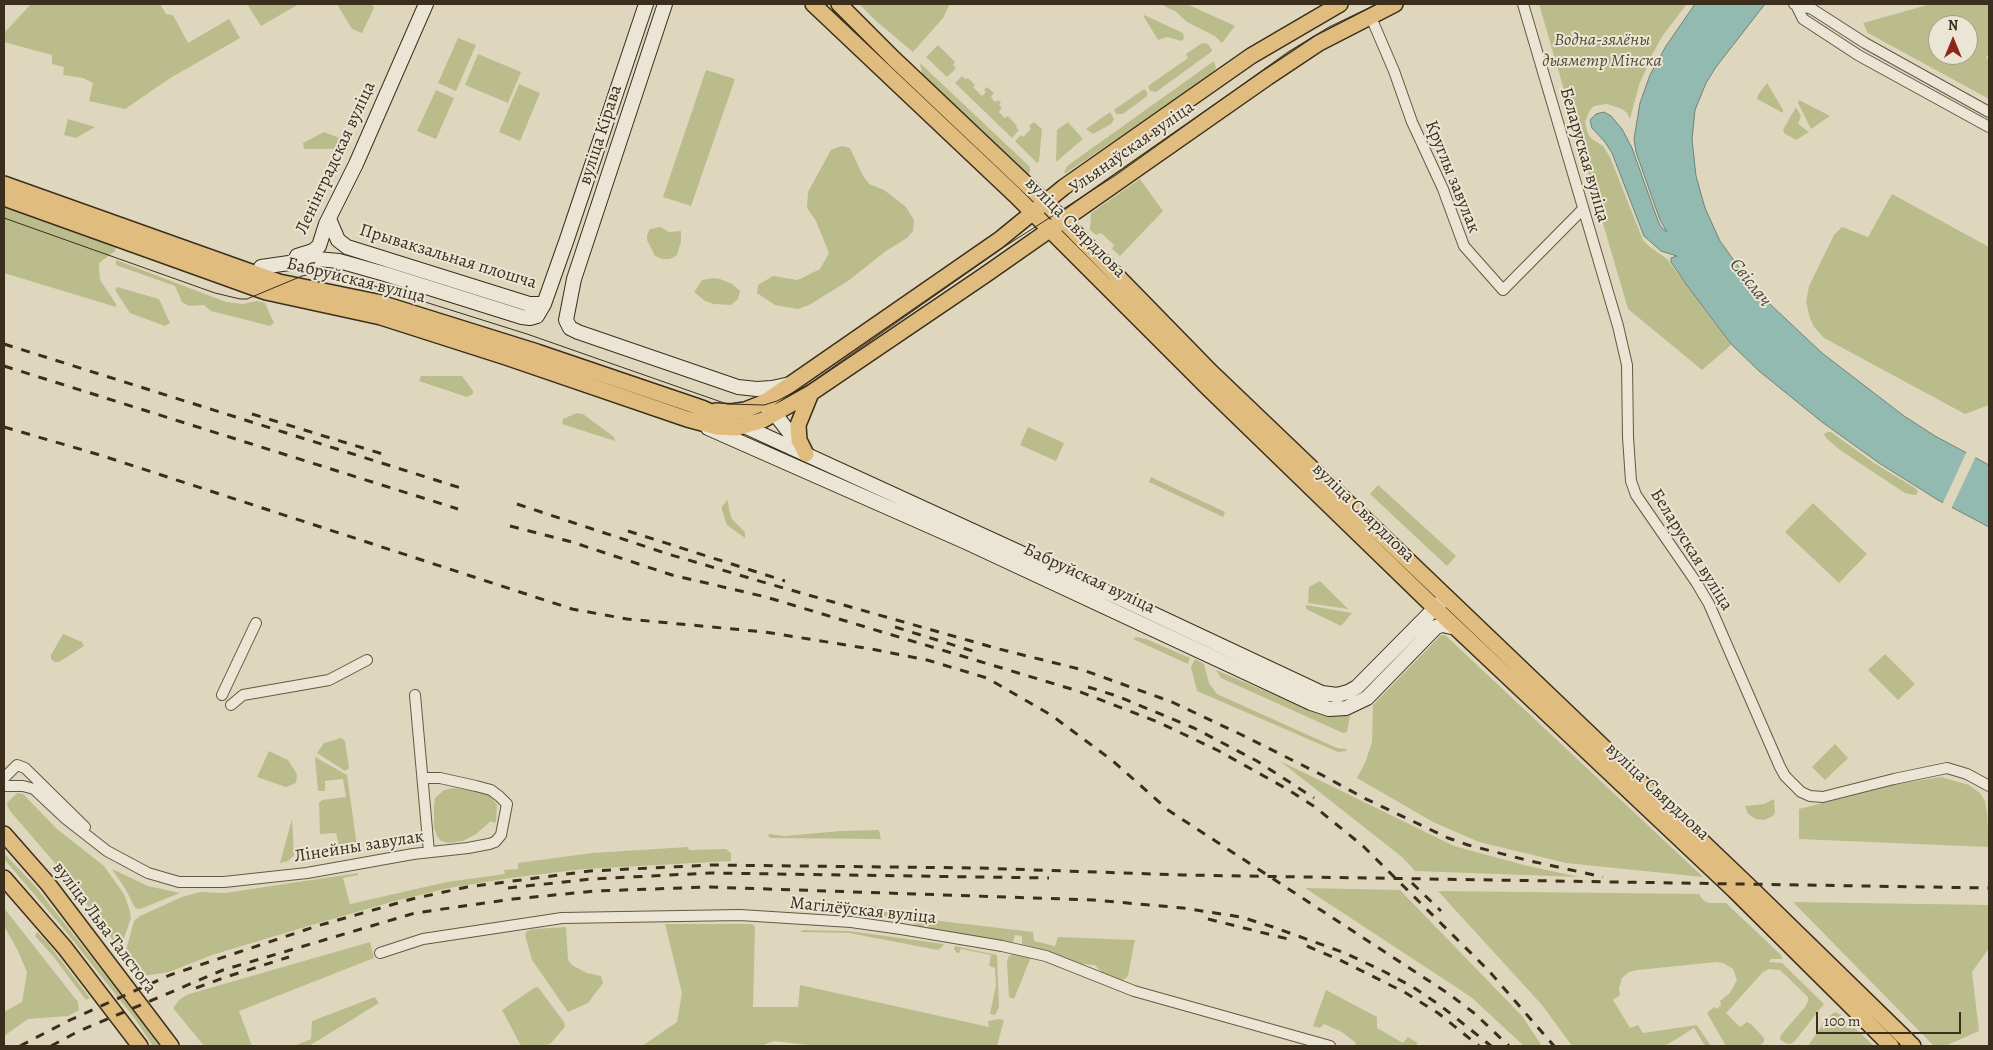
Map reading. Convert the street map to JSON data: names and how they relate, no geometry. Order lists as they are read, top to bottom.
{
  "streets": {
    "main road": [
      "Ульянаўская вуліца",
      "вуліца Свярдлова",
      "Бабруйская вуліца",
      "вуліца Льва Талстога"
    ],
    "street": [
      "вуліца Кірава",
      "Беларуская вуліца",
      "Ленінградская вуліца",
      "Круглы завулак",
      "Прывакзальная плошча",
      "Лінейны завулак",
      "Магілёўская вуліца"
    ]
  },
  "crossings": [
    ["вуліца Кірава", "Прывакзальная плошча"],
    ["Ульянаўская вуліца", "Круглы завулак"],
    ["Ульянаўская вуліца", "вуліца Свярдлова"],
    ["Ульянаўская вуліца", "Бабруйская вуліца"],
    ["Беларуская вуліца", "Круглы завулак"],
    ["Ленінградская вуліца", "Прывакзальная плошча"],
    ["Ленінградская вуліца", "Бабруйская вуліца"],
    ["вуліца Свярдлова", "Бабруйская вуліца"],
    ["Прывакзальная плошча", "Бабруйская вуліца"]
  ],
  "water": ["Свіслач"],
  "parks": ["Водна-зялёны дыяметр Мінска"],
  "scale_bar": "100 m",
  "north": "top"
}
